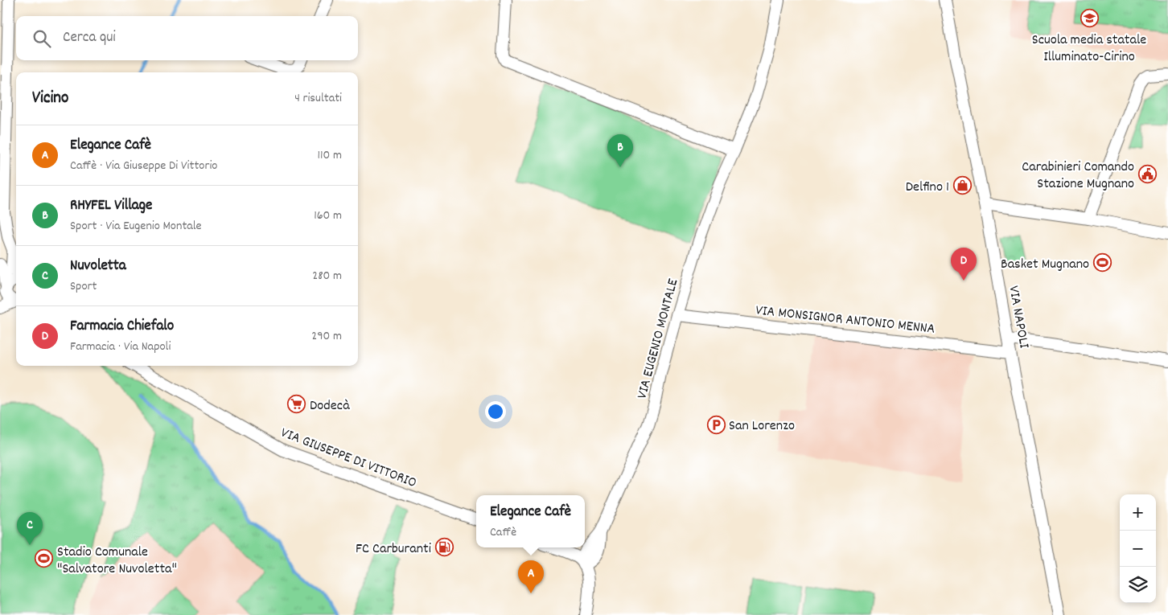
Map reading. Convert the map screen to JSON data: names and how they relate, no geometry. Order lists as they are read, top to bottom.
{
  "streets": {
    "street": [
      "VIA NAPOLI",
      "VIA MONSIGNOR ANTONIO MENNA",
      "VIA EUGENIO MONTALE",
      "VIA GIUSEPPE DI VITTORIO"
    ]
  },
  "crossings": [
    ["VIA NAPOLI", "VIA MONSIGNOR ANTONIO MENNA"],
    ["VIA MONSIGNOR ANTONIO MENNA", "VIA EUGENIO MONTALE"]
  ],
  "places": {
    "school or university": ["Scuola media statale Illuminato-Cirino"],
    "public building": ["Carabinieri Comando Stazione Mugnano"],
    "shop": ["Delfino 1"],
    "sports": ["Basket Mugnano", "Stadio Comunale \"Salvatore Nuvoletta\""],
    "supermarket": ["Dodecà"],
    "parking": ["San Lorenzo"],
    "fuel station": ["FC Carburanti"]
  },
  "page": {
    "search": "Cerca qui",
    "heading": ["Vicino", "4 risultati"],
    "list": [
      {
        "mark": "A",
        "name": "Elegance Cafè",
        "note": "Caffè · Via Giuseppe Di Vittorio",
        "value": "110 m"
      },
      {
        "mark": "B",
        "name": "RHYFEL Village",
        "note": "Sport · Via Eugenio Montale",
        "value": "160 m"
      },
      {
        "mark": "C",
        "name": "Nuvoletta",
        "note": "Sport",
        "value": "280 m"
      },
      {
        "mark": "D",
        "name": "Farmacia Chiefalo",
        "note": "Farmacia · Via Napoli",
        "value": "290 m"
      }
    ],
    "pins": [
      "B",
      "D",
      "C",
      "A"
    ],
    "map_buttons": ["+", "−"],
    "popup": ["Elegance Cafè", "Caffè"]
  }
}
